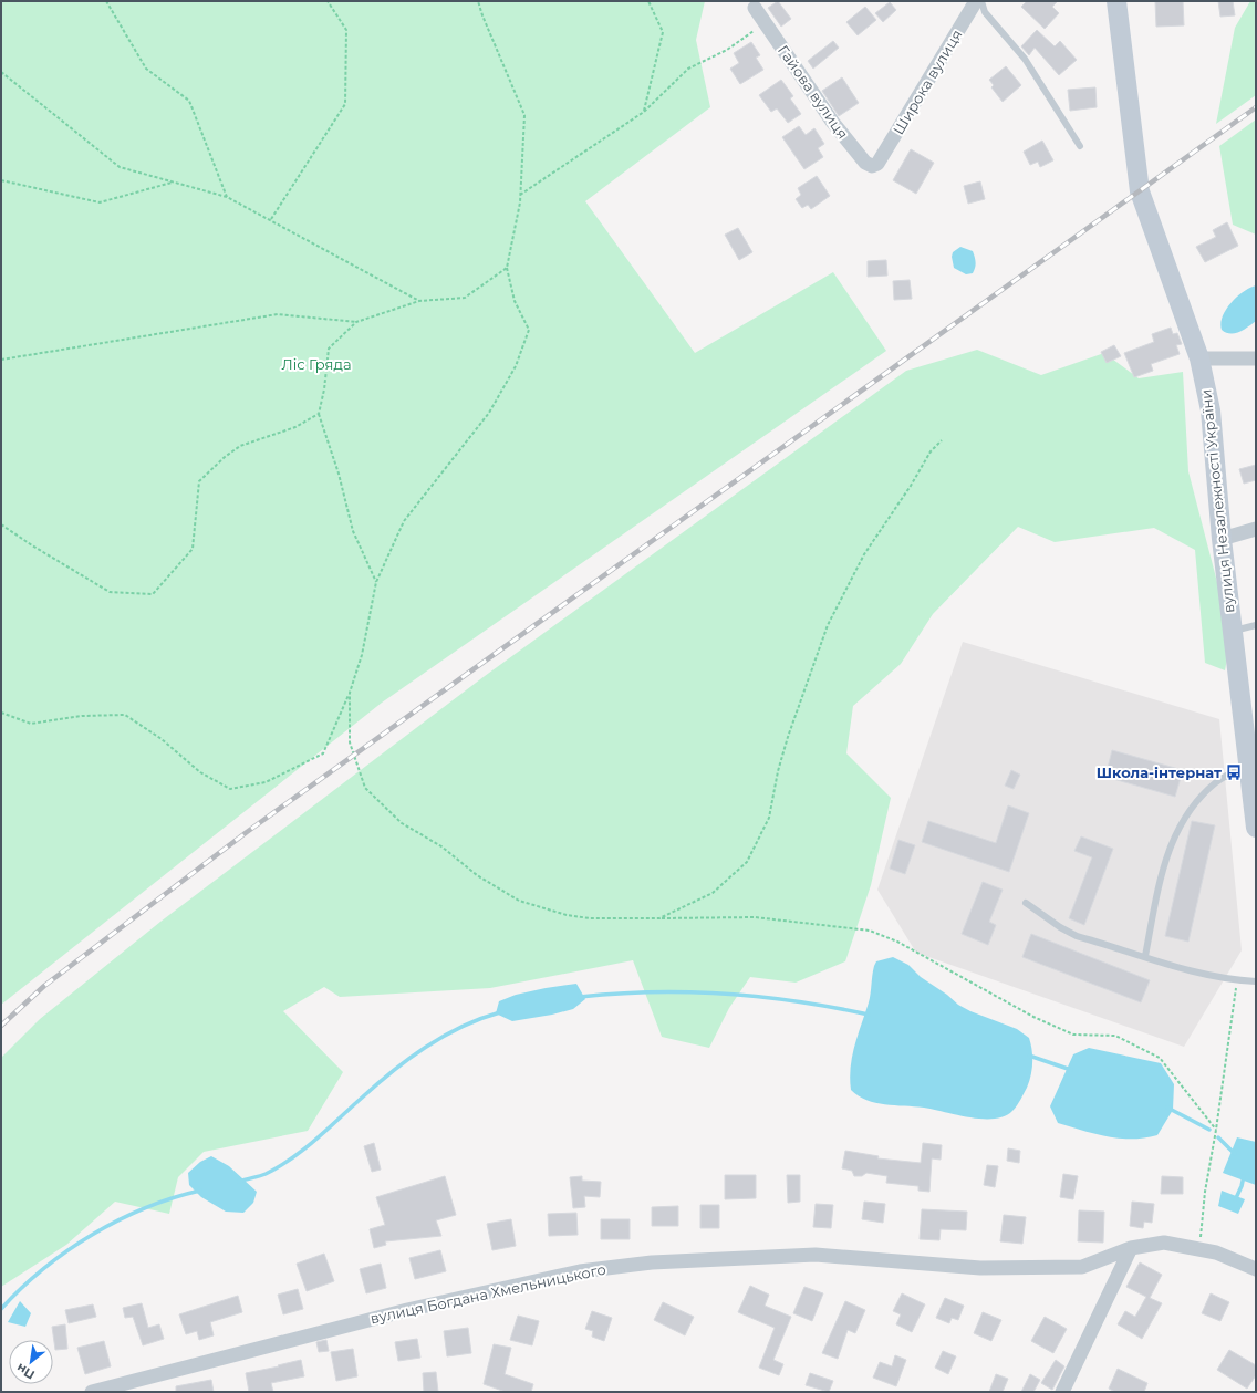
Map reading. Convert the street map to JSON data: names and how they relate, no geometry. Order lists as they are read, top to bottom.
{
  "streets": {
    "main road": ["вулиця Незалежності України"],
    "street": ["Широка вулиця", "Гайова вулиця", "вулиця Богдана Хмельницького"]
  },
  "crossings": [
    ["Широка вулиця", "Гайова вулиця"]
  ],
  "parks": ["Ліс Гряда"],
  "places": {
    "bus stop": ["Школа-інтернат"]
  },
  "north": "bottom left"
}
